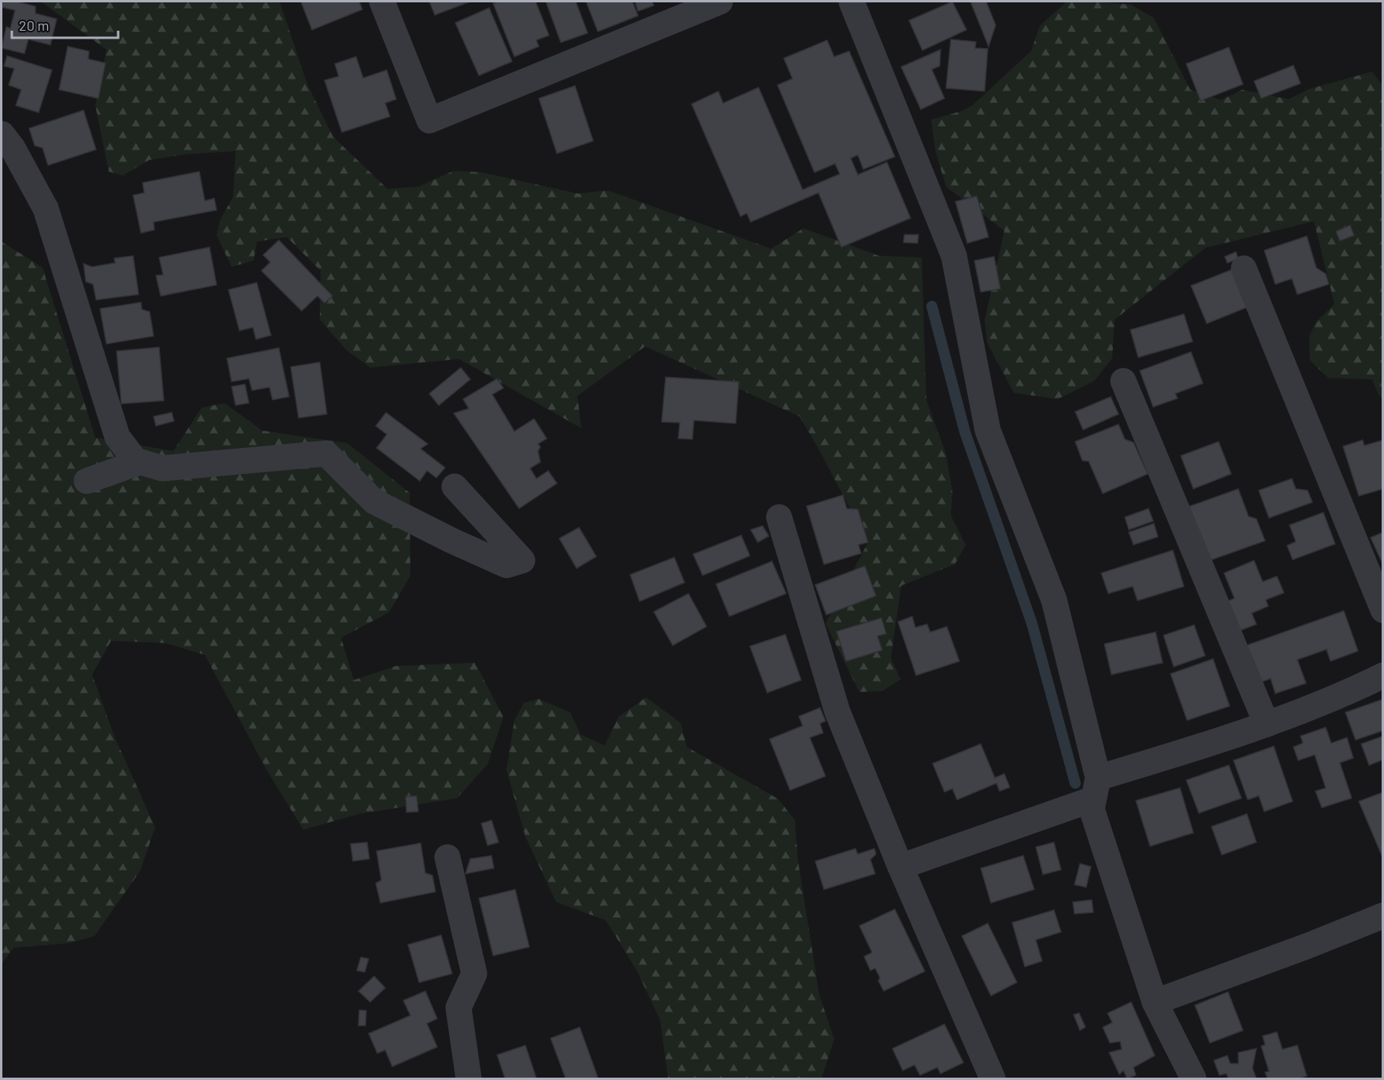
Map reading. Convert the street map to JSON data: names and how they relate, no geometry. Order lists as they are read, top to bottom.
{
  "scale_bar": "20 m"
}
